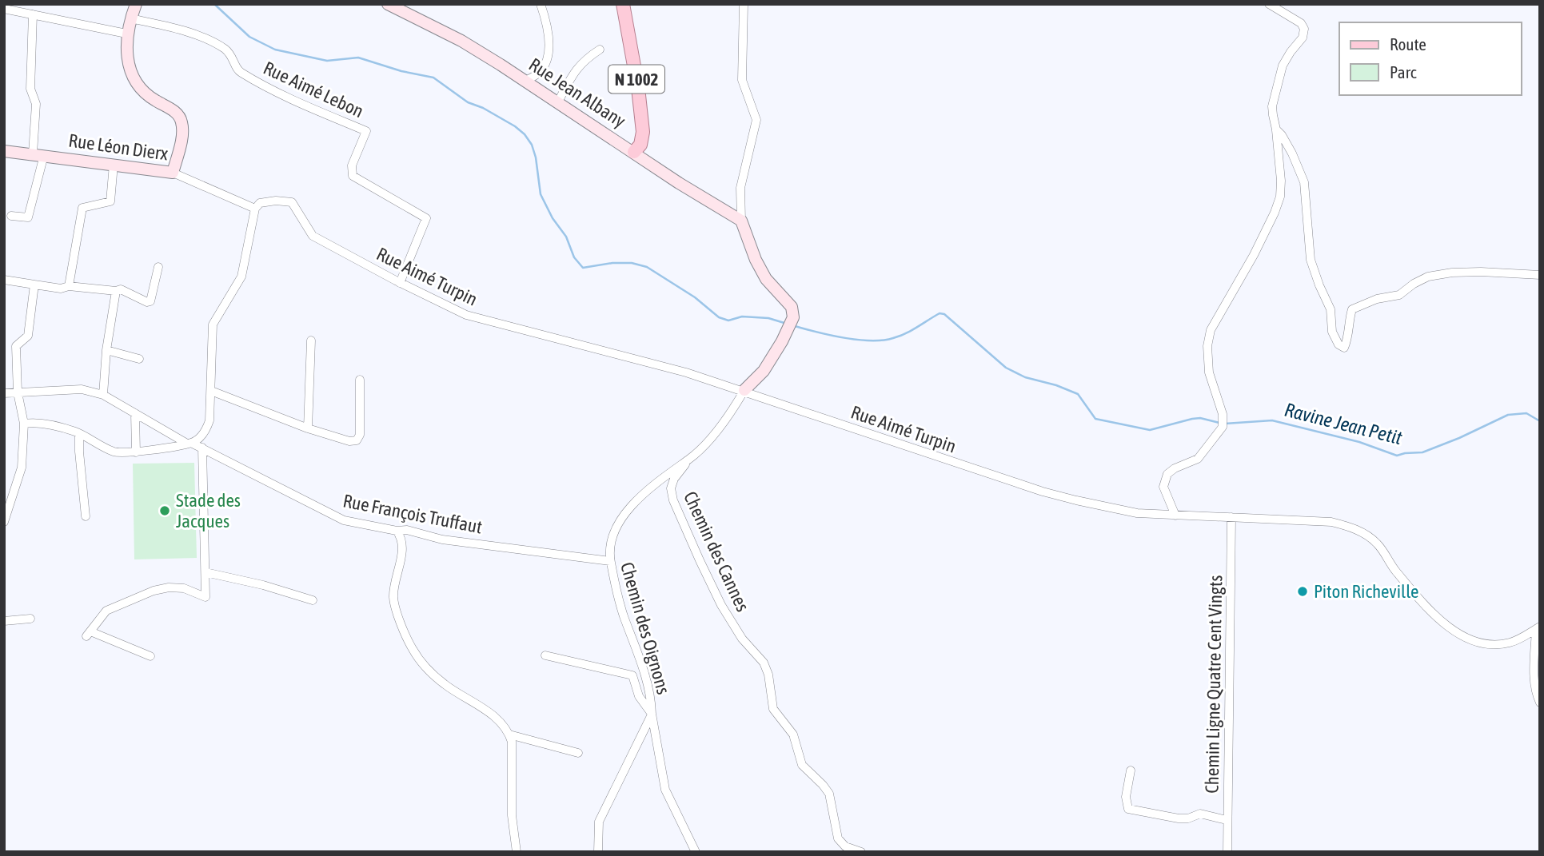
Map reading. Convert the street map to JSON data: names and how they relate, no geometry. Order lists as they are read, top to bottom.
{
  "streets": {
    "main road": ["N 1002"],
    "street": [
      "Rue Aimé Lebon",
      "Rue Jean Albany",
      "Rue Léon Dierx",
      "Rue Aimé Turpin",
      "Rue François Truffaut",
      "Chemin des Cannes",
      "Chemin des Oignons",
      "Chemin Ligne Quatre Cent Vingts"
    ]
  },
  "crossings": [
    ["N 1002", "Rue Jean Albany"],
    ["Rue Aimé Lebon", "Rue Aimé Turpin"],
    ["Rue Léon Dierx", "Rue Aimé Turpin"],
    ["Rue Aimé Turpin", "Chemin des Oignons"],
    ["Rue Aimé Turpin", "Chemin Ligne Quatre Cent Vingts"],
    ["Rue François Truffaut", "Chemin des Oignons"],
    ["Chemin des Cannes", "Chemin des Oignons"]
  ],
  "water": ["Ravine Jean Petit"],
  "places": ["Stade des Jacques", "Piton Richeville"],
  "legend": ["Route", "Parc"]
}
